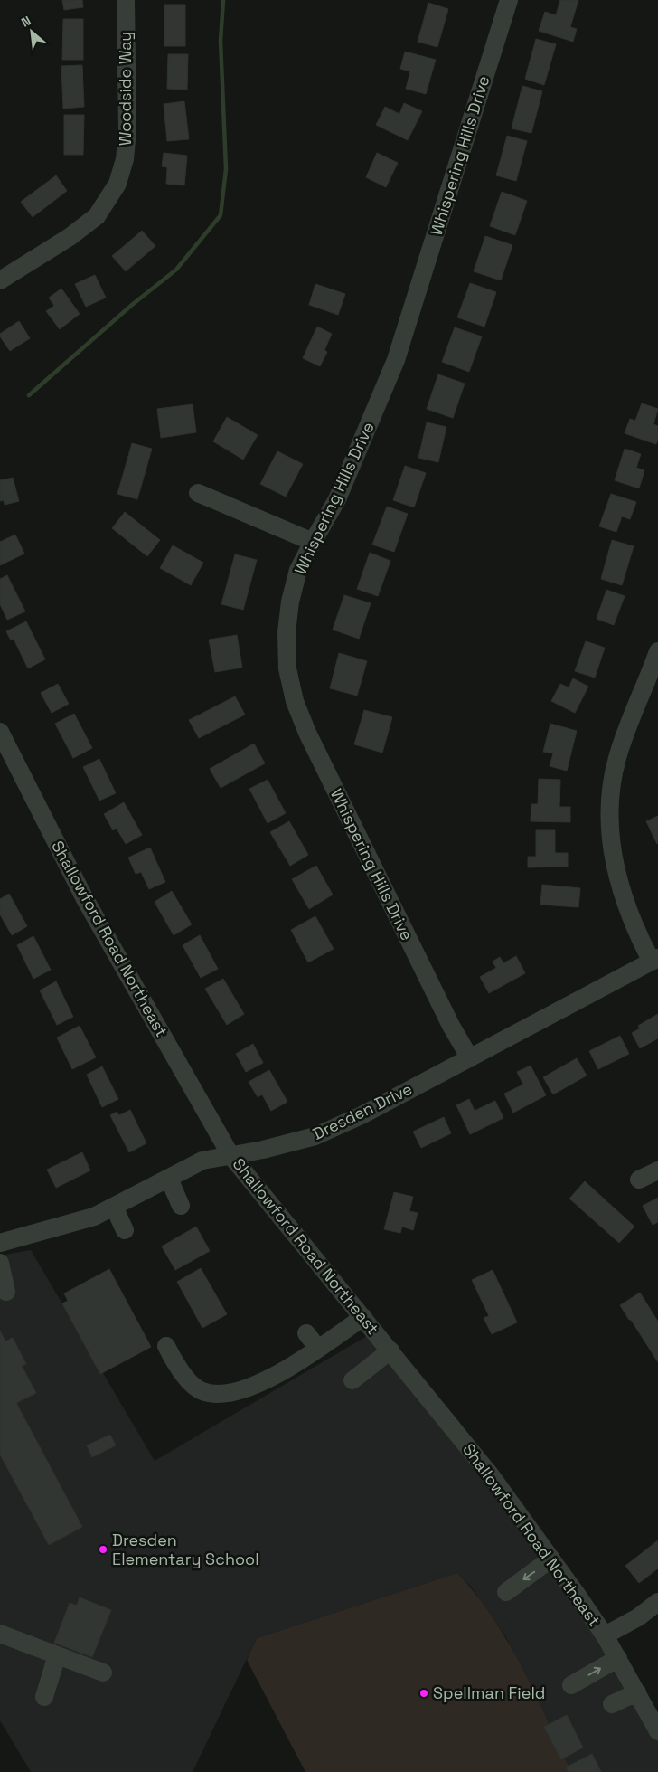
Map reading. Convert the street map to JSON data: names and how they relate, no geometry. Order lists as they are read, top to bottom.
{
  "streets": {
    "street": [
      "Woodside Way",
      "Whispering Hills Drive",
      "Shallowford Road Northeast",
      "Dresden Drive"
    ]
  },
  "crossings": [
    ["Whispering Hills Drive", "Dresden Drive"],
    ["Shallowford Road Northeast", "Dresden Drive"]
  ],
  "places": ["Dresden Elementary School", "Spellman Field"],
  "north": "top left"
}
